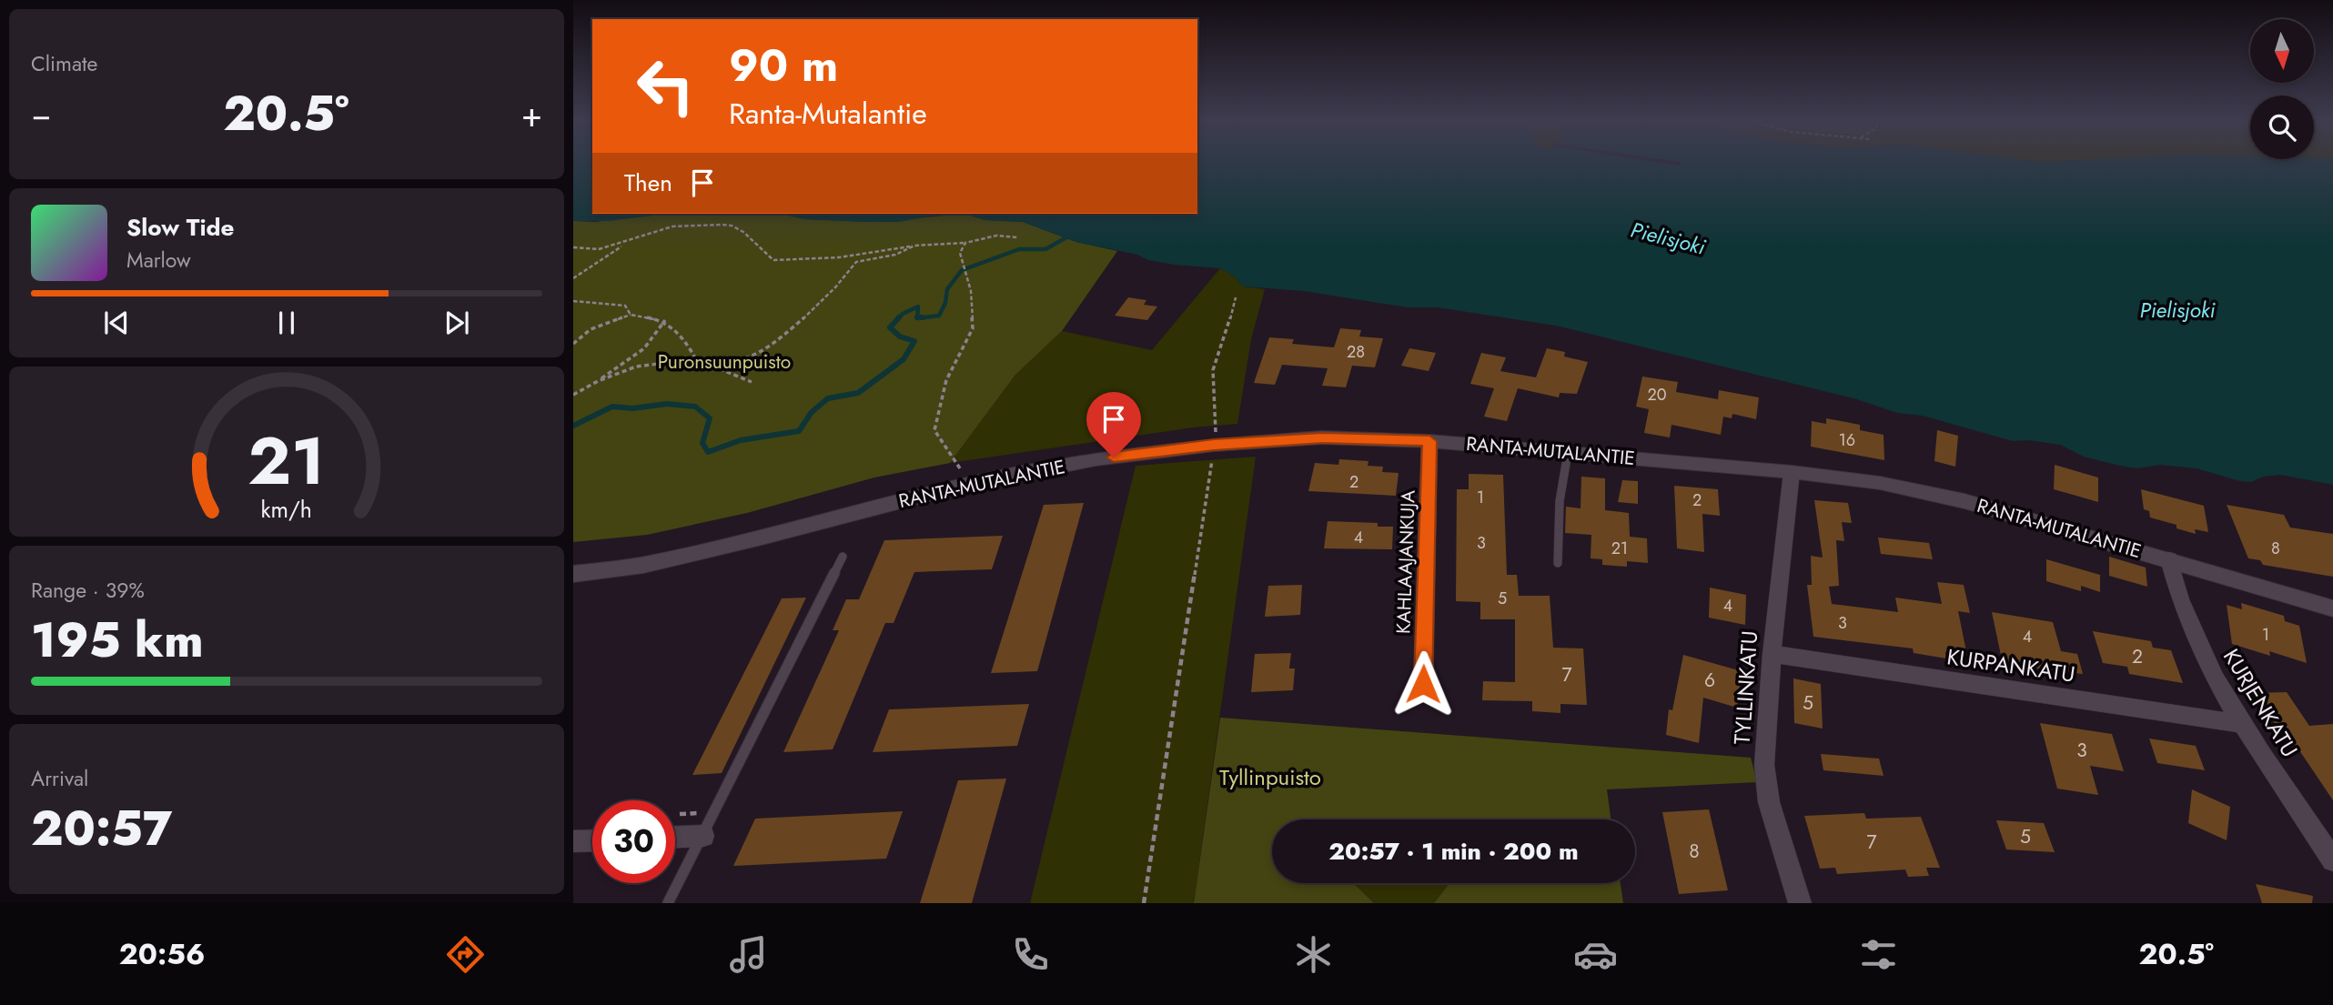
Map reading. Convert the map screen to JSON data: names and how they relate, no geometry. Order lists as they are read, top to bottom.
{
  "streets": {
    "street": [
      "RANTA-MUTALANTIE",
      "KAHLAAJANKUJA",
      "KURPANKATU",
      "TYLLINKATU",
      "KURJENKATU"
    ]
  },
  "crossings": [
    ["RANTA-MUTALANTIE", "KAHLAAJANKUJA"],
    ["RANTA-MUTALANTIE", "TYLLINKATU"],
    ["RANTA-MUTALANTIE", "KURJENKATU"],
    ["KURPANKATU", "TYLLINKATU"],
    ["KURPANKATU", "KURJENKATU"]
  ],
  "water": ["Pielisjoki"],
  "parks": ["Puronsuunpuisto", "Tyllinpuisto"],
  "house_numbers": [
    "28",
    "20",
    "16",
    "2",
    "1",
    "2",
    "4",
    "3",
    "21",
    "8",
    "5",
    "4",
    "3",
    "1",
    "4",
    "2",
    "7",
    "6",
    "5",
    "3",
    "5",
    "7",
    "8"
  ],
  "north": "bottom",
  "page": {
    "tile": [
      "Climate",
      ["Range · 39%", "195 km"],
      ["Arrival", "20:57"]
    ],
    "turn": ["90 m", "Ranta-Mutalantie"],
    "heat": ["−", "20.5°", "+"],
    "then": "Then",
    "song": ["Slow Tide", "Marlow"],
    "limit": "30",
    "trip": "20:57 · 1 min · 200 m",
    "tabs": ["20:56", "20.5°"],
    "gauge": ["21", "km/h"]
  }
}
